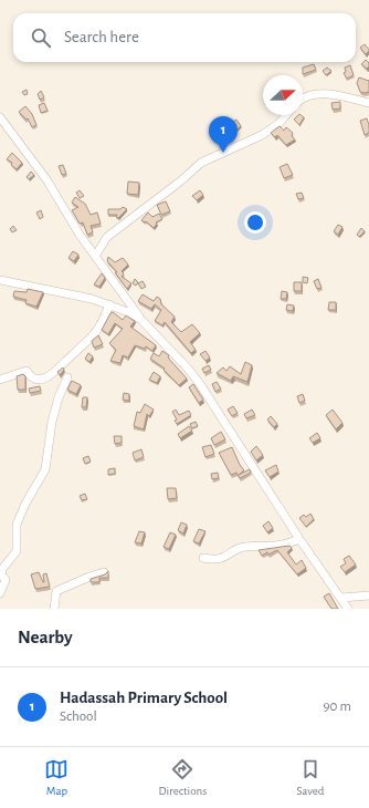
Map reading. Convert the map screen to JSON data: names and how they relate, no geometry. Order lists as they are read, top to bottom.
{
  "north": "right",
  "page": {
    "search": "Search here",
    "pins": "1",
    "heading": "Nearby",
    "list": [
      {
        "mark": "1",
        "name": "Hadassah Primary School",
        "note": "School",
        "value": "90 m"
      }
    ],
    "nav": ["Map", "Directions", "Saved"]
  }
}
